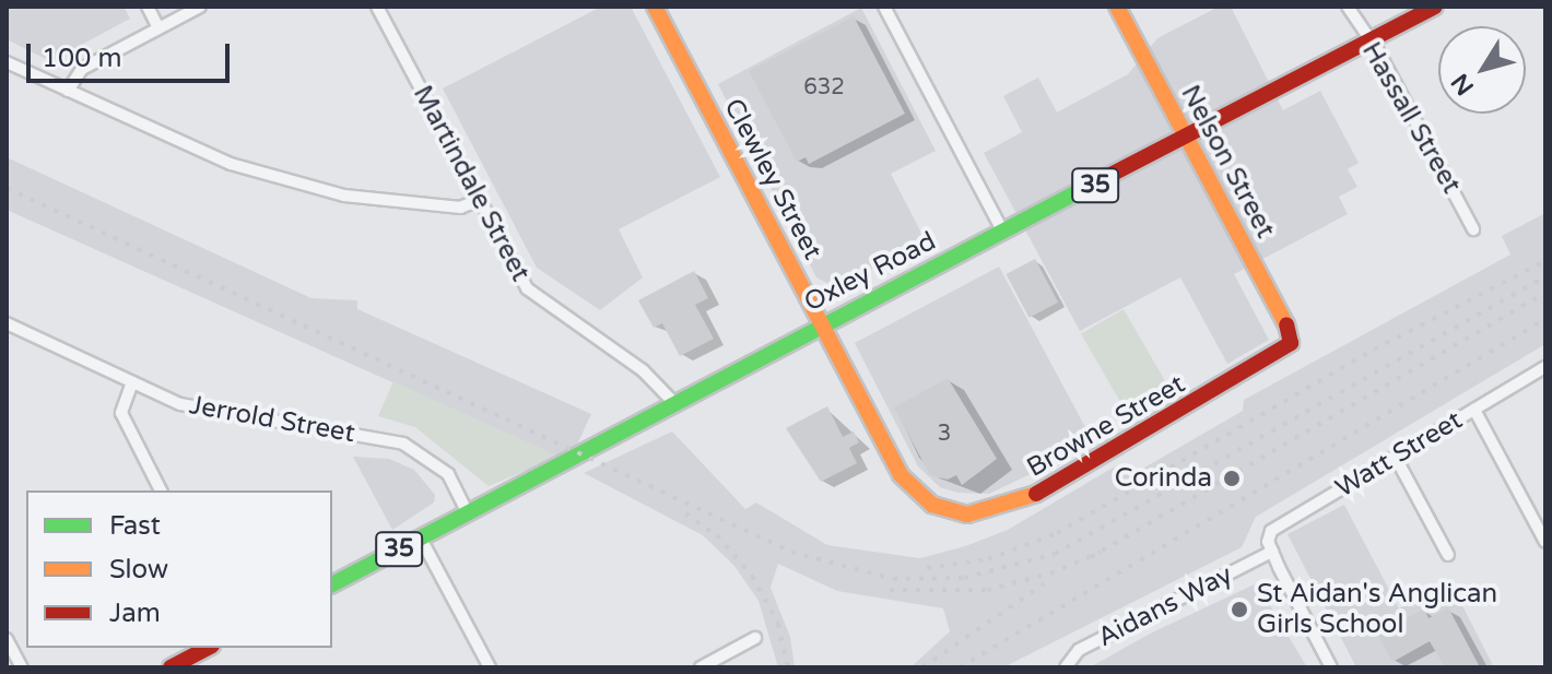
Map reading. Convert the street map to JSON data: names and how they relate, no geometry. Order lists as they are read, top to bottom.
{
  "streets": {
    "street": [
      "Hassall Street",
      "Nelson Street",
      "Clewley Street",
      "Martindale Street",
      "35",
      "Oxley Road",
      "Jerrold Street",
      "Browne Street",
      "Watt Street",
      "Aidans Way"
    ]
  },
  "crossings": [
    ["Hassall Street", "Oxley Road"],
    ["Nelson Street", "Oxley Road"],
    ["Nelson Street", "Browne Street"],
    ["Clewley Street", "Oxley Road"],
    ["Clewley Street", "Browne Street"],
    ["Martindale Street", "Oxley Road"],
    ["Oxley Road", "Jerrold Street"],
    ["Watt Street", "Aidans Way"]
  ],
  "places": ["Corinda", "St Aidan's Anglican Girls School"],
  "house_numbers": ["632", "3"],
  "legend": ["Fast", "Slow", "Jam"],
  "scale_bar": "100 m",
  "north": "bottom left"
}
